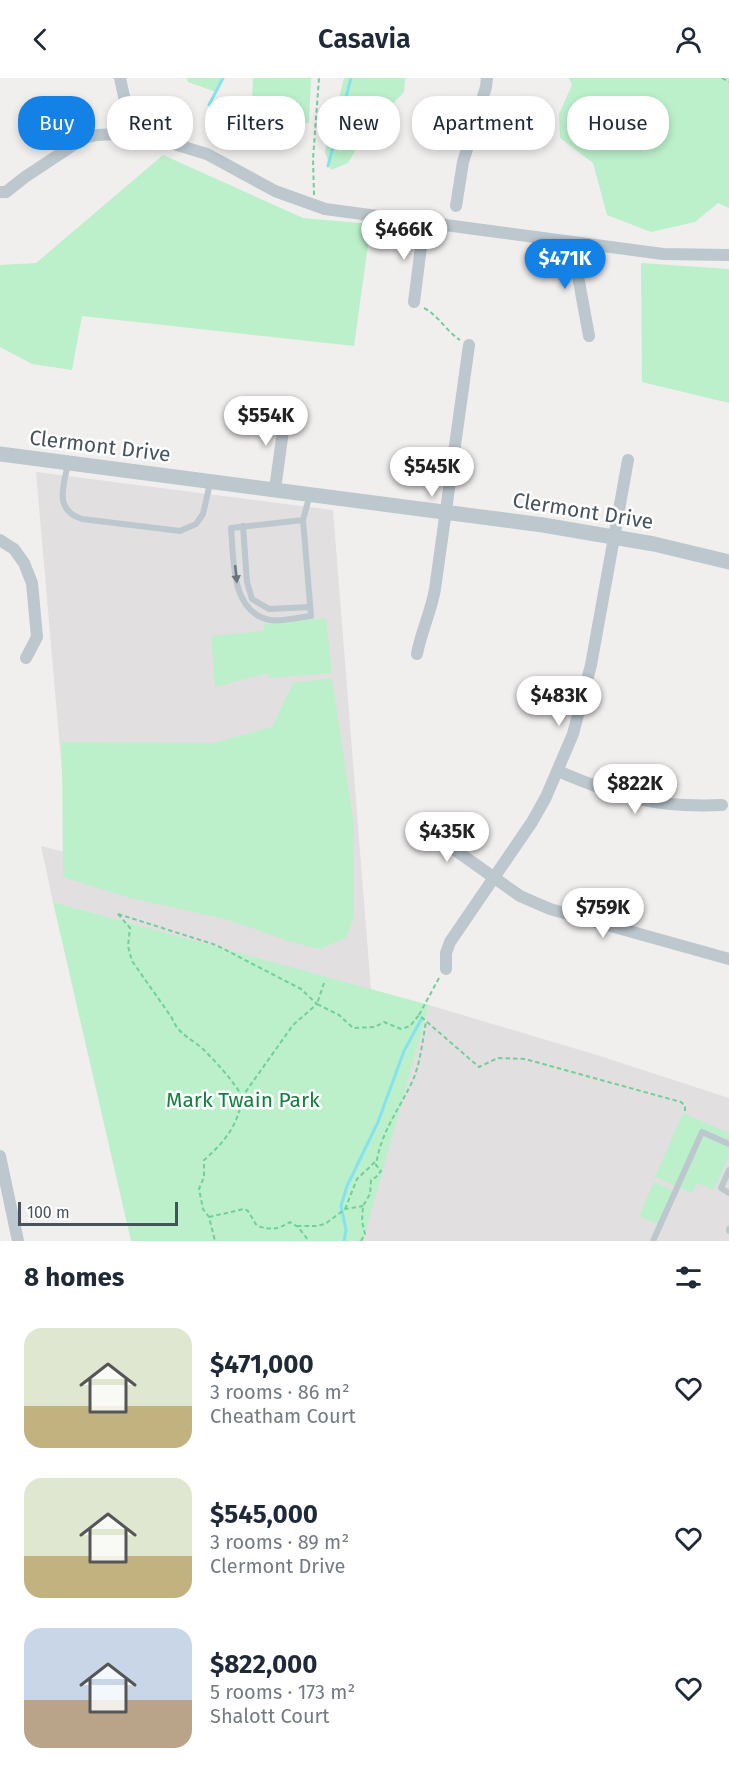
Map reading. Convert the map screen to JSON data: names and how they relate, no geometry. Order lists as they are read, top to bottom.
{
  "streets": {
    "street": ["Clermont Drive"]
  },
  "parks": ["Mark Twain Park"],
  "scale_bar": "100 m",
  "page": {
    "header": "Casavia",
    "chip": [
      "Buy",
      "Rent",
      "Filters",
      "New",
      "Apartment",
      "House"
    ],
    "price": [
      "$466K",
      "$471K",
      "$554K",
      "$545K",
      "$483K",
      "$822K",
      "$435K",
      "$759K"
    ],
    "scale": "100 m",
    "heading": "8 homes",
    "list": [
      {
        "name": "$471,000",
        "note": "3 rooms · 86 m² · Cheatham Court"
      },
      {
        "name": "$545,000",
        "note": "3 rooms · 89 m² · Clermont Drive"
      },
      {
        "name": "$822,000",
        "note": "5 rooms · 173 m² · Shalott Court"
      }
    ]
  }
}
